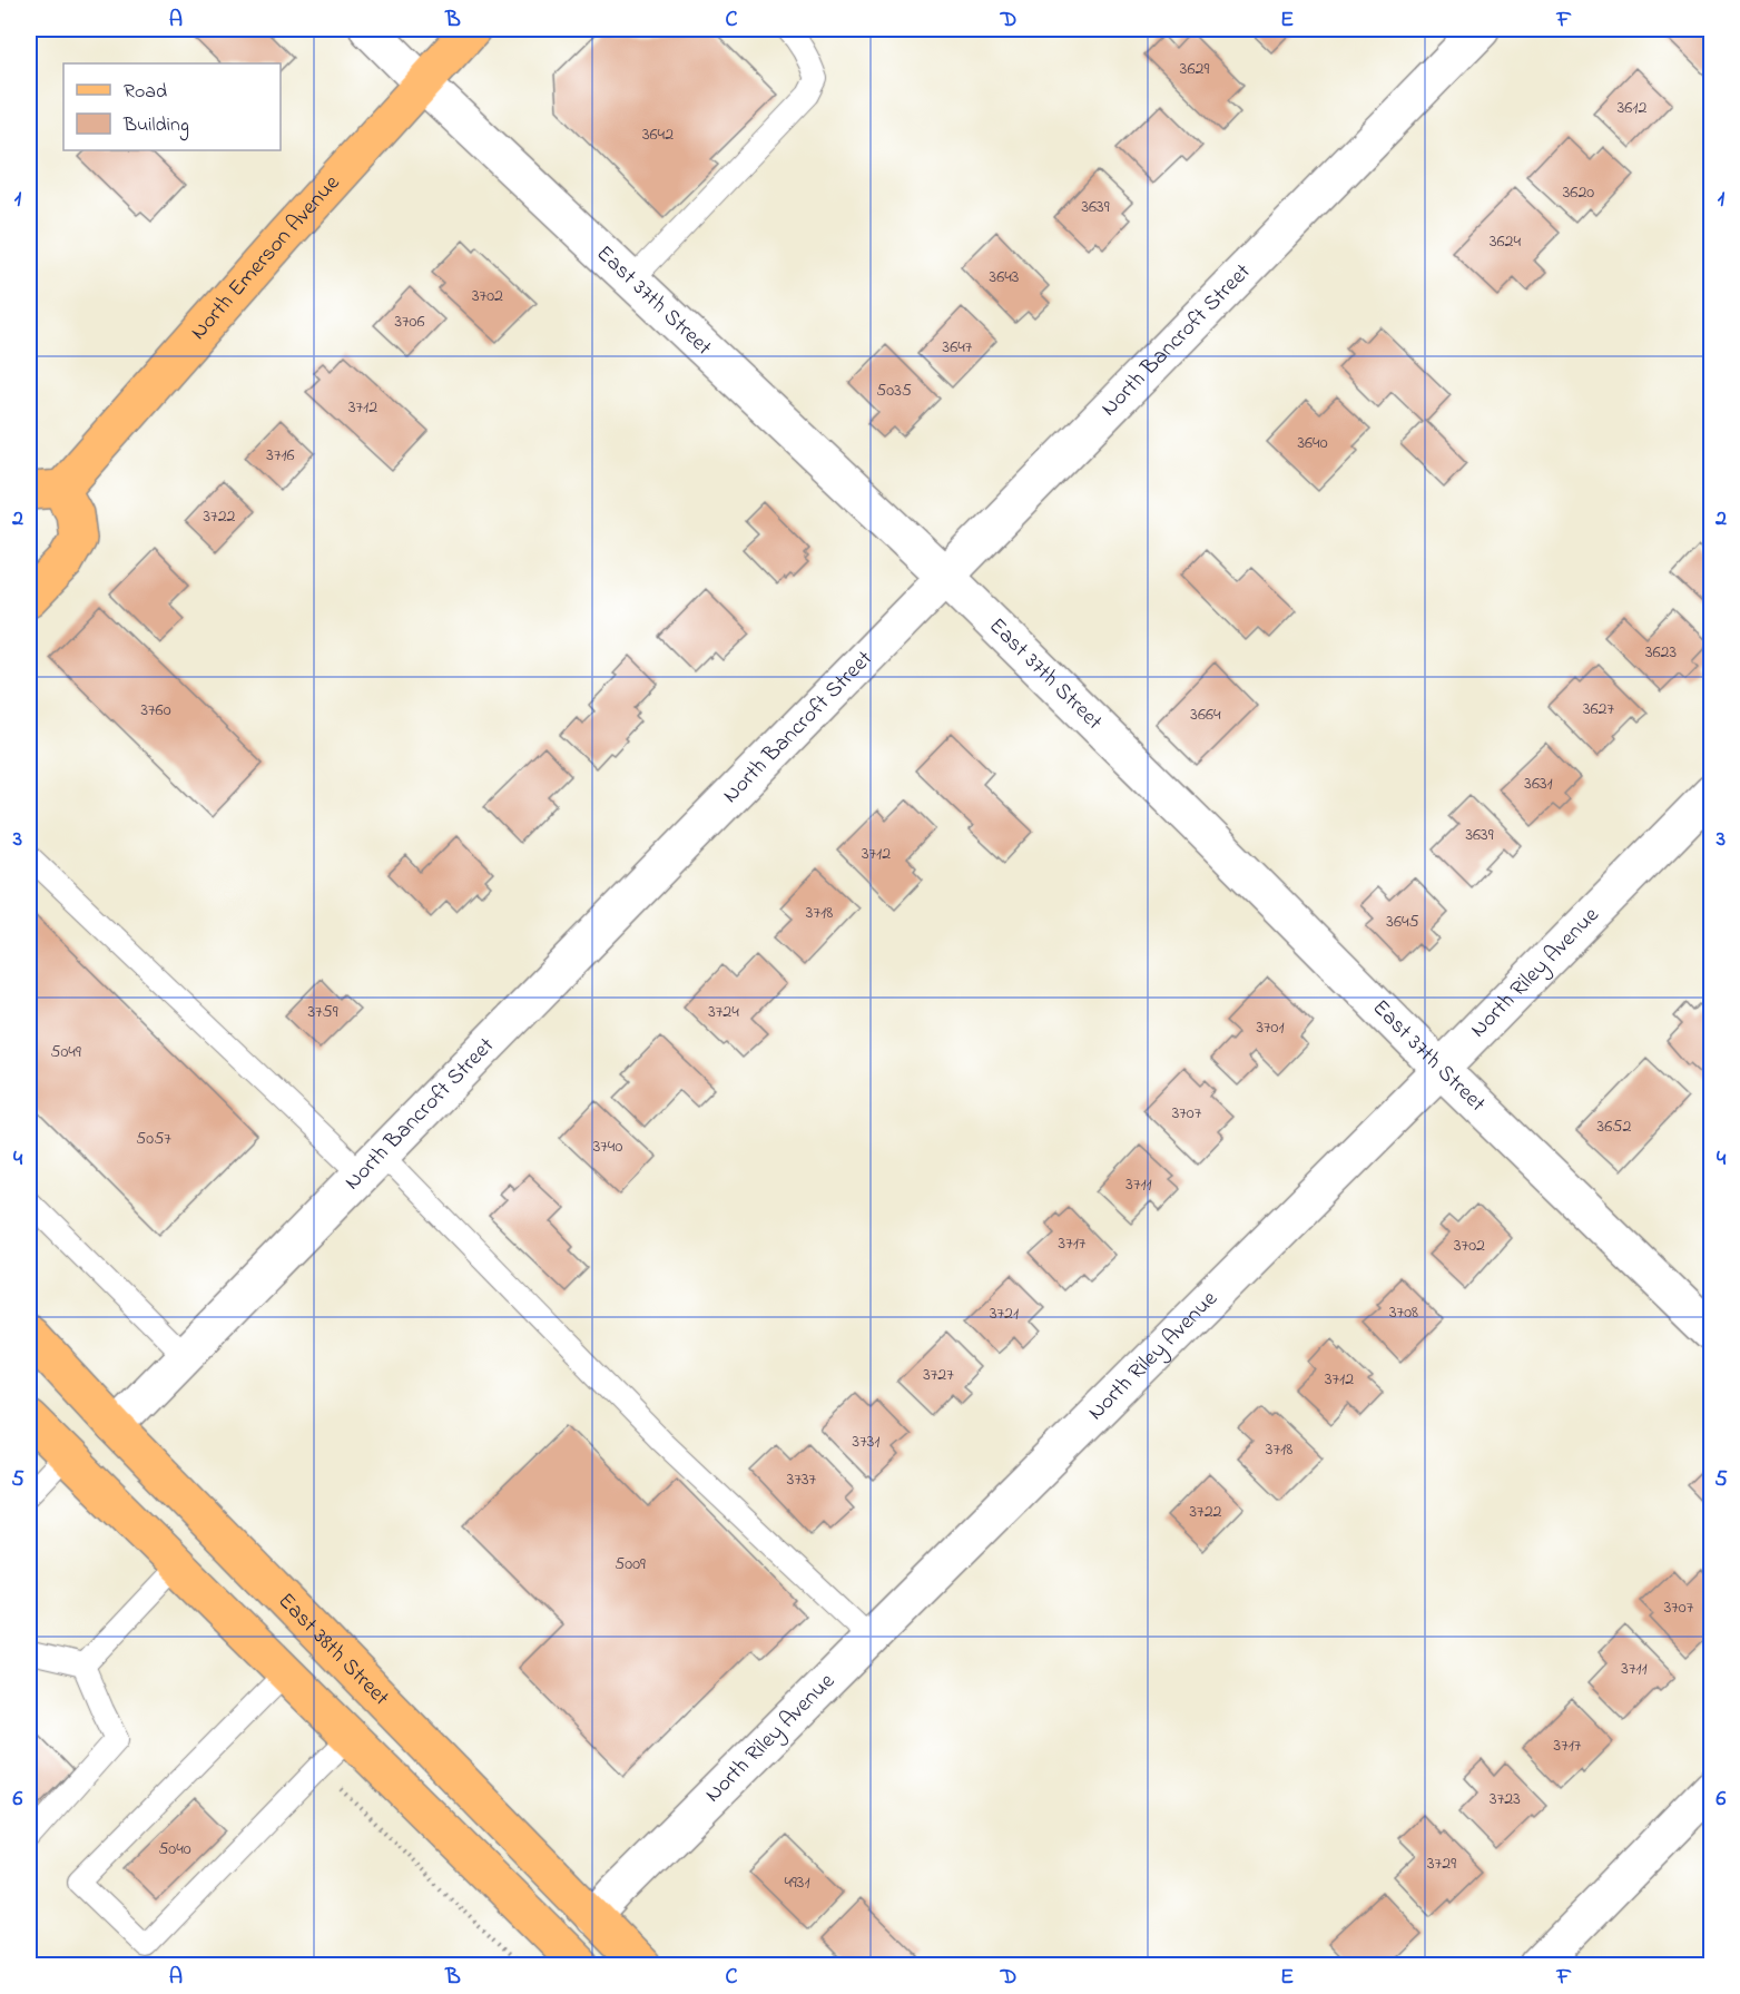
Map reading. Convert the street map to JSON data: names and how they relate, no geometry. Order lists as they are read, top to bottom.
{
  "streets": {
    "main road": ["North Emerson Avenue", "East 38th Street"],
    "street": ["East 37th Street", "North Bancroft Street", "North Riley Avenue"]
  },
  "crossings": [
    ["North Emerson Avenue", "East 37th Street"],
    ["East 37th Street", "North Bancroft Street"],
    ["East 37th Street", "North Riley Avenue"],
    ["North Bancroft Street", "East 38th Street"],
    ["North Riley Avenue", "East 38th Street"]
  ],
  "house_numbers": [
    "3629",
    "3612",
    "3642",
    "3620",
    "3639",
    "3624",
    "3643",
    "3702",
    "3706",
    "3647",
    "5035",
    "3712",
    "3640",
    "3716",
    "3722",
    "3623",
    "3627",
    "3760",
    "3664",
    "3631",
    "3639",
    "3712",
    "3718",
    "3645",
    "3759",
    "3724",
    "3701",
    "5049",
    "3707",
    "3652",
    "5057",
    "3740",
    "3711",
    "3717",
    "3702",
    "3708",
    "3721",
    "3727",
    "3712",
    "3731",
    "3718",
    "3737",
    "3722",
    "5009",
    "3707",
    "3711",
    "3717",
    "3723",
    "5040",
    "3729",
    "4931"
  ],
  "legend": ["Road", "Building"],
  "grid": {
    "columns": [
      "A",
      "B",
      "C",
      "D",
      "E",
      "F"
    ],
    "rows": [
      "1",
      "2",
      "3",
      "4",
      "5",
      "6"
    ]
  }
}
